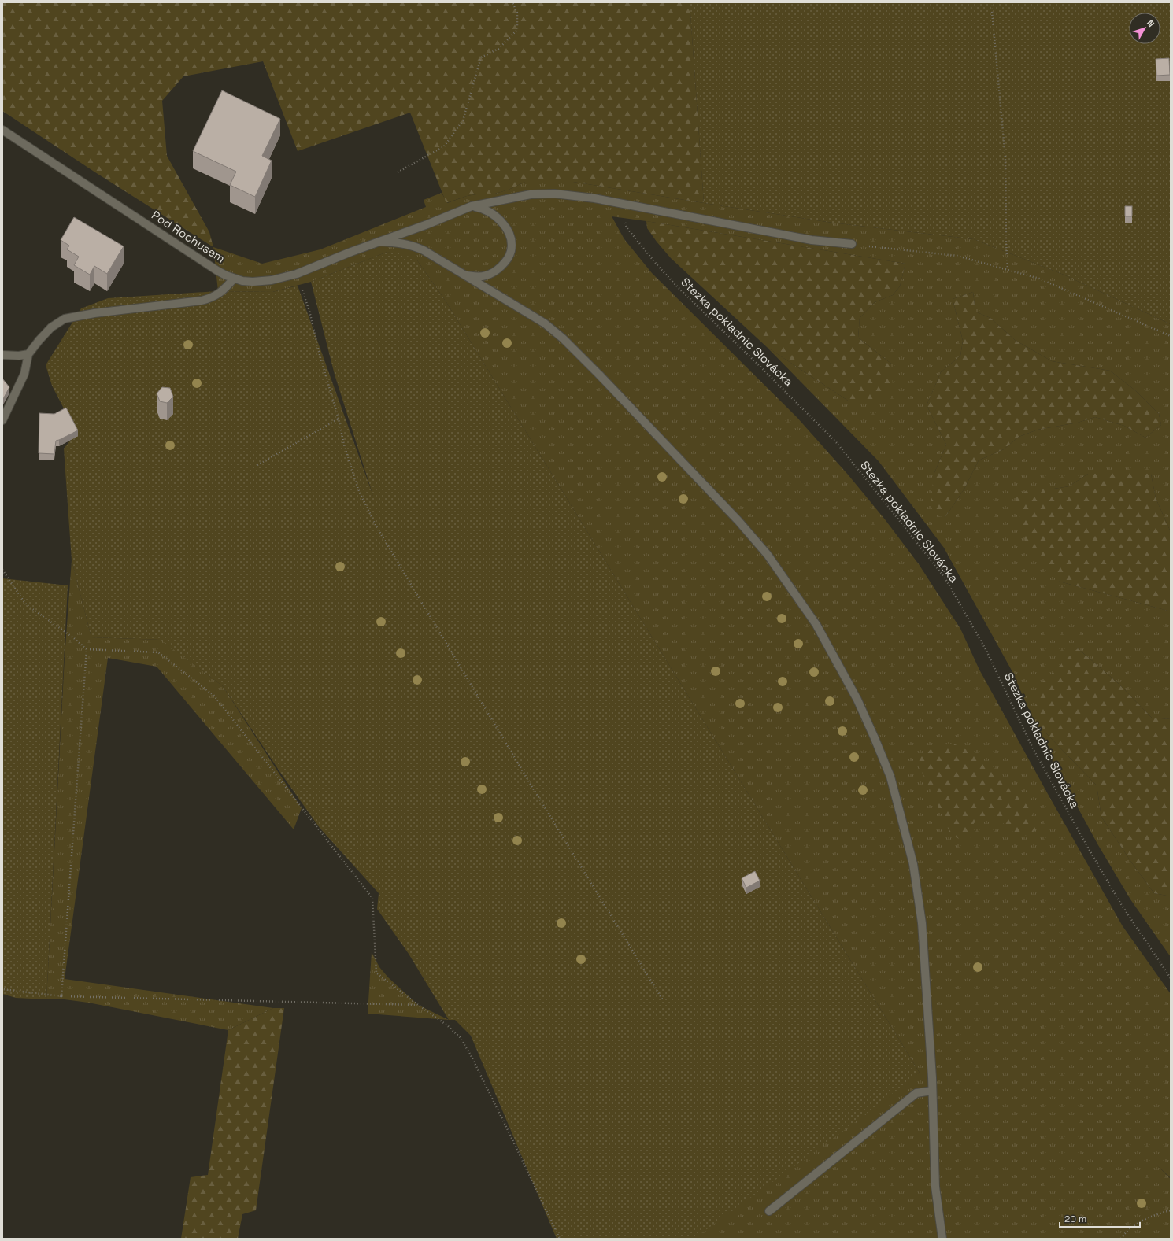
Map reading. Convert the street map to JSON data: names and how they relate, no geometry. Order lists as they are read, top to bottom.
{
  "streets": {
    "street": ["Pod Rochusem"],
    "path": ["Stezka pokladnic Slovácka"]
  },
  "crossings": [
    ["Pod Rochusem", "Stezka pokladnic Slovácka"]
  ],
  "scale_bar": "20 m",
  "north": "top right"
}
